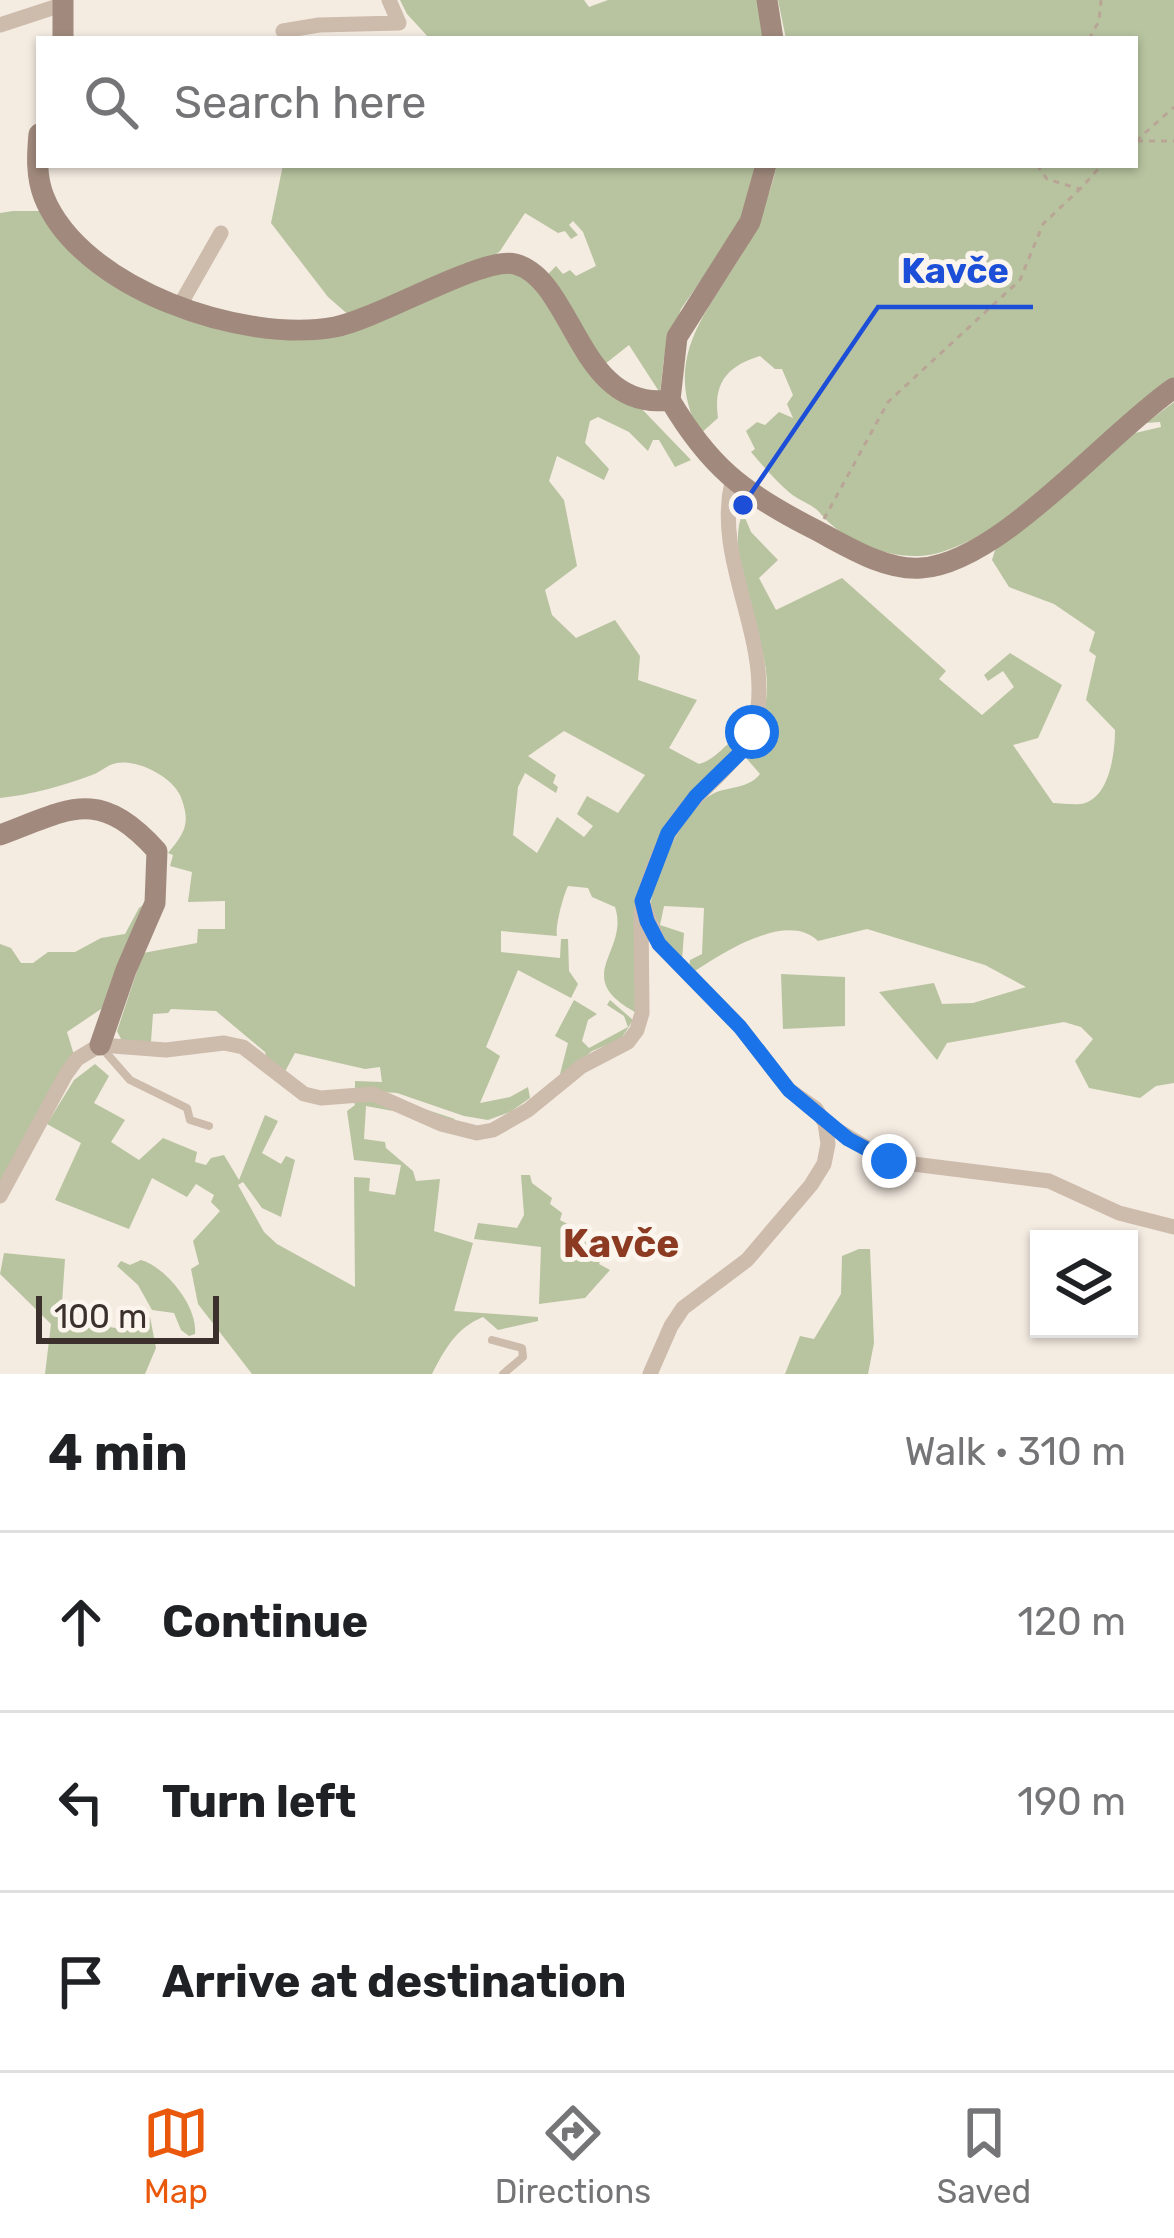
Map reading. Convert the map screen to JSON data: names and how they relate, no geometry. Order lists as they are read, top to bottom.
{
  "districts": ["Kavče"],
  "places": ["Kavče"],
  "scale_bar": "100 m",
  "page": {
    "search": "Search here",
    "scale": "100 m",
    "heading": ["4 min", "Walk · 310 m"],
    "list": [
      ["Continue", "120 m"],
      ["Turn left", "190 m"],
      "Arrive at destination"
    ],
    "nav": ["Map", "Directions", "Saved"]
  }
}
